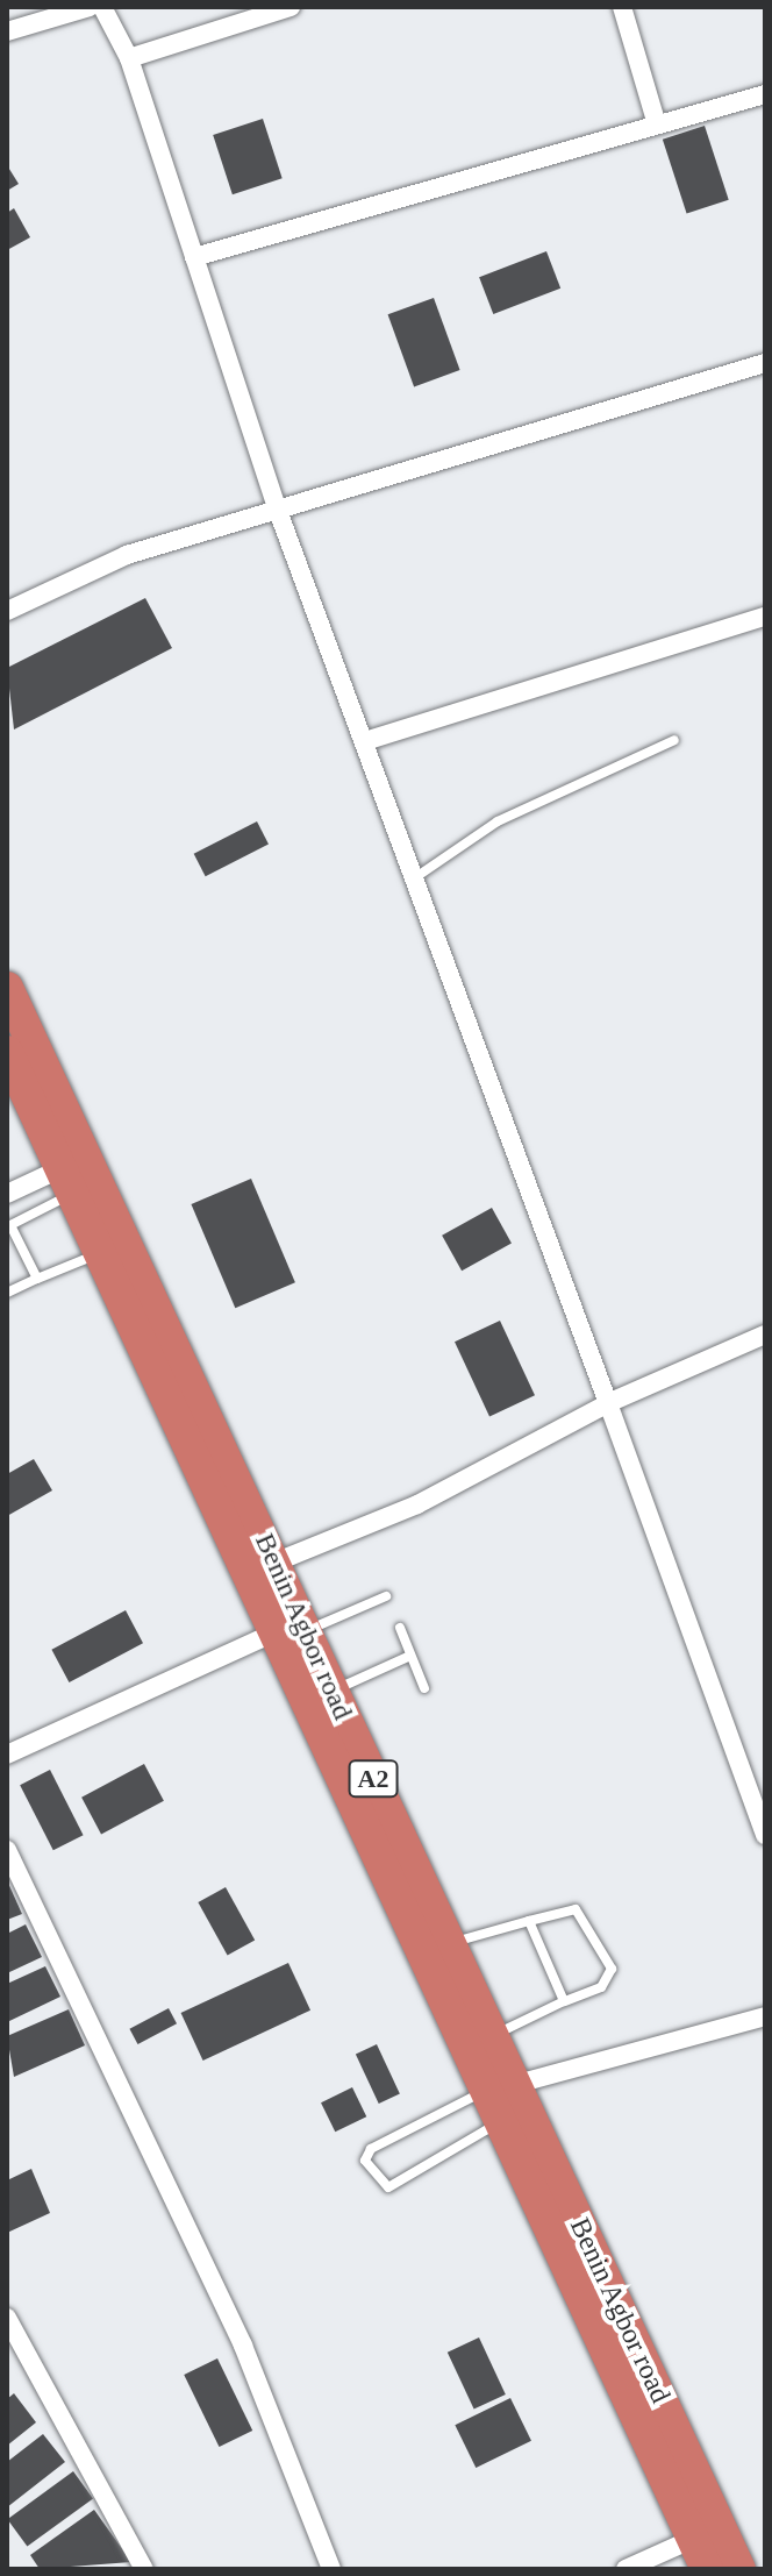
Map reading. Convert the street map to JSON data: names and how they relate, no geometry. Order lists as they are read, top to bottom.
{
  "streets": {
    "highway": ["Benin Agbor road", "A2"]
  }
}
